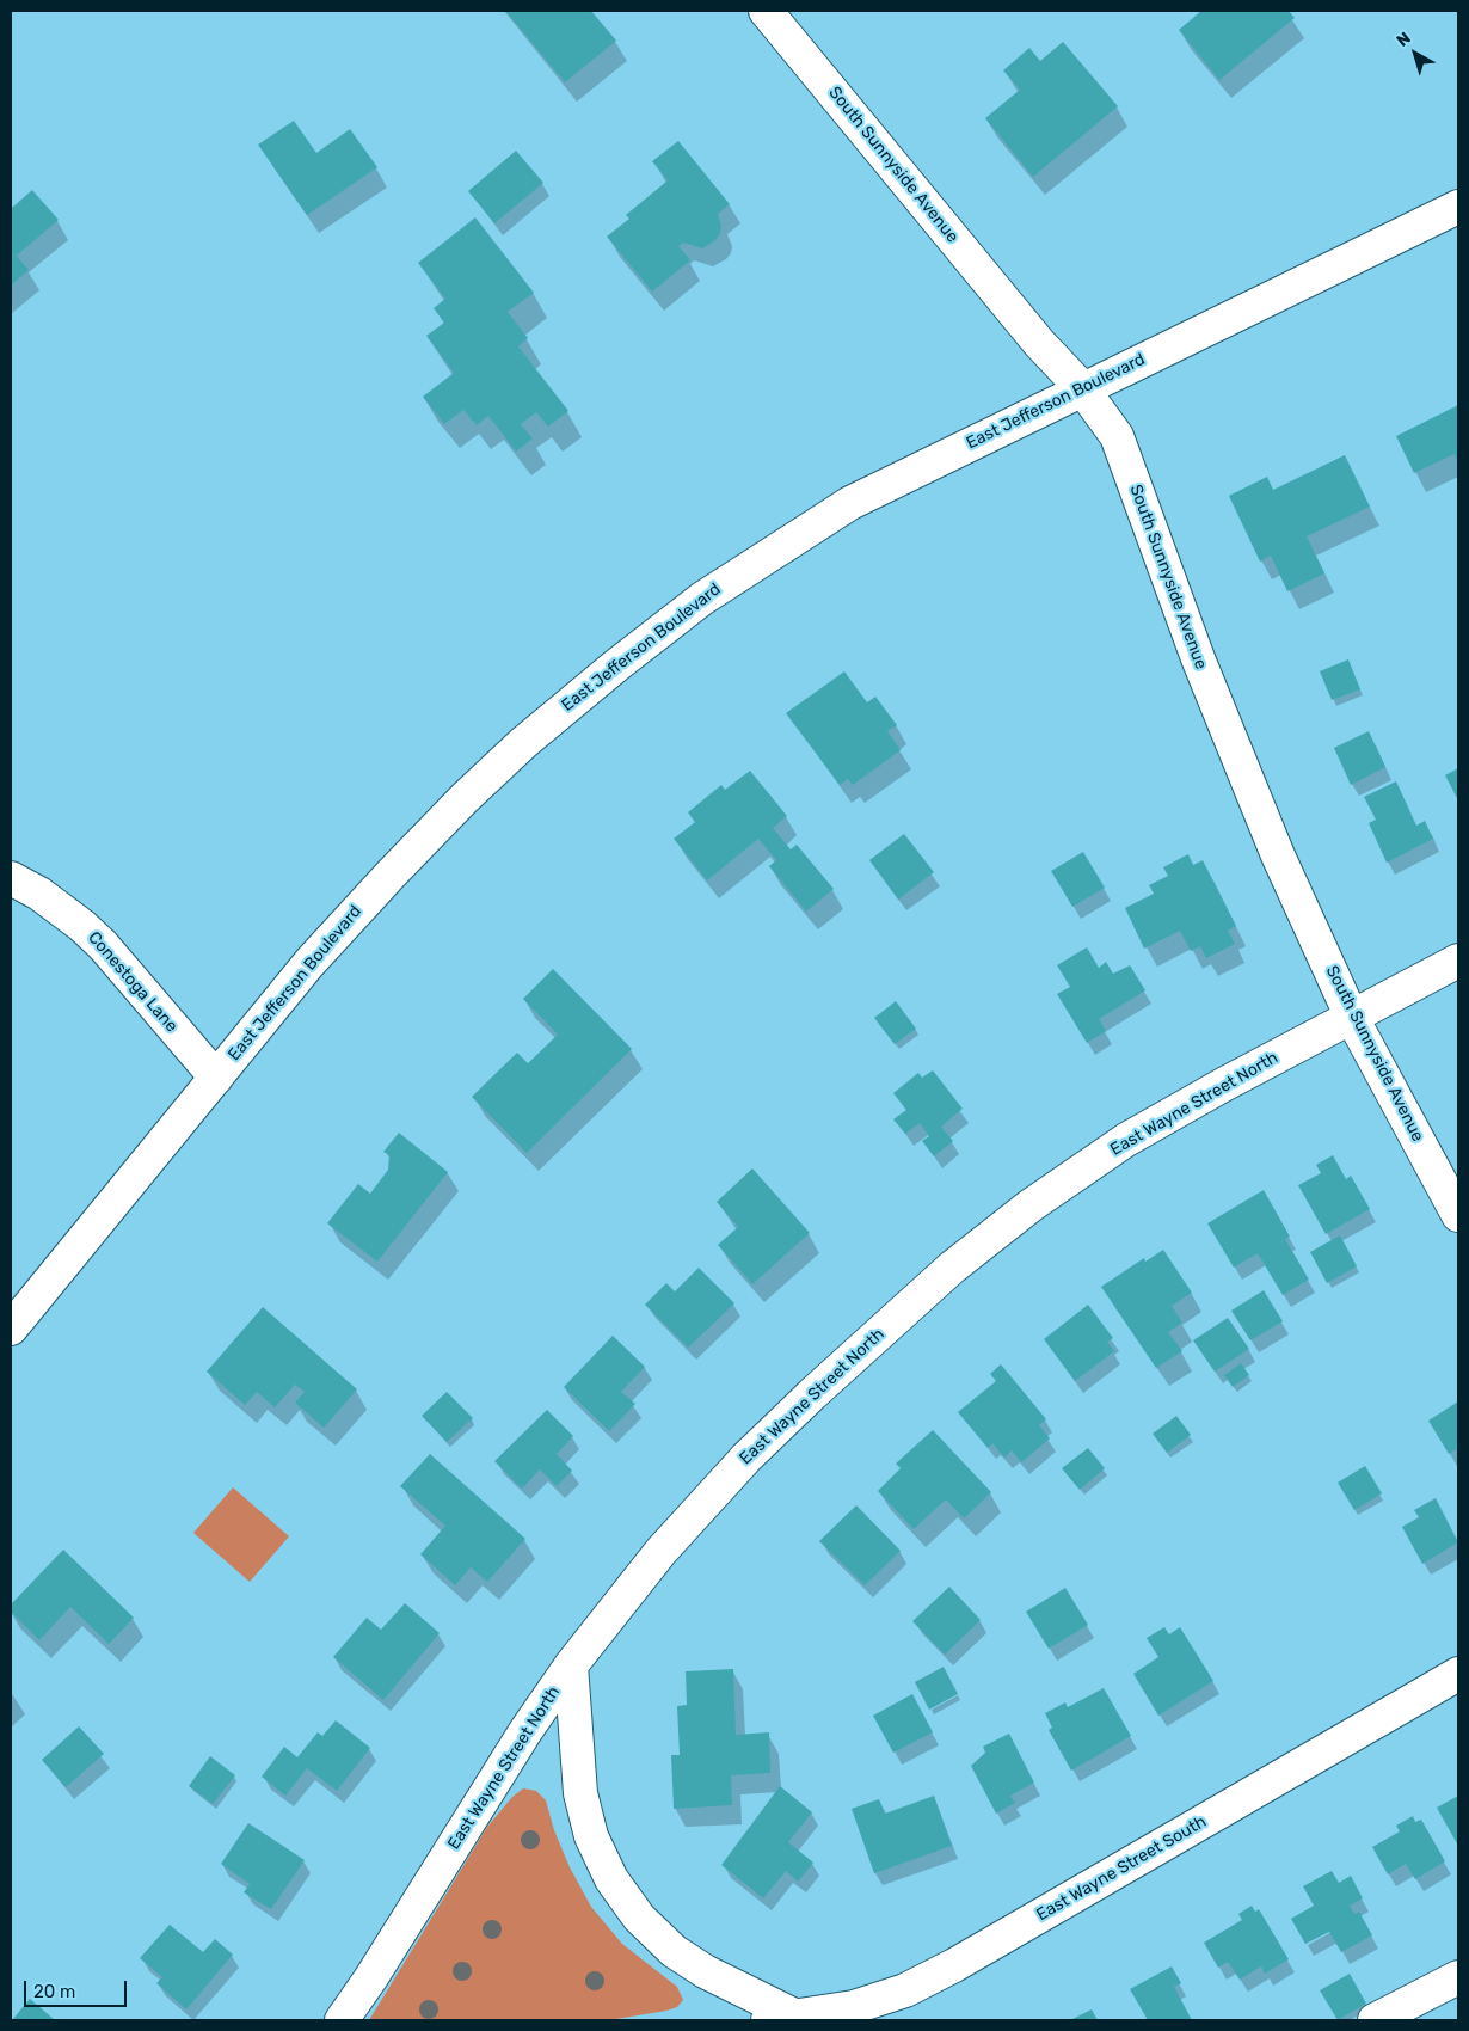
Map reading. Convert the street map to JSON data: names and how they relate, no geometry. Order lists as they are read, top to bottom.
{
  "streets": {
    "street": [
      "South Sunnyside Avenue",
      "East Jefferson Boulevard",
      "Conestoga Lane",
      "East Wayne Street North",
      "East Wayne Street South"
    ]
  },
  "crossings": [
    ["South Sunnyside Avenue", "East Jefferson Boulevard"],
    ["South Sunnyside Avenue", "East Wayne Street North"],
    ["East Jefferson Boulevard", "Conestoga Lane"]
  ],
  "scale_bar": "20 m",
  "north": "top left"
}
